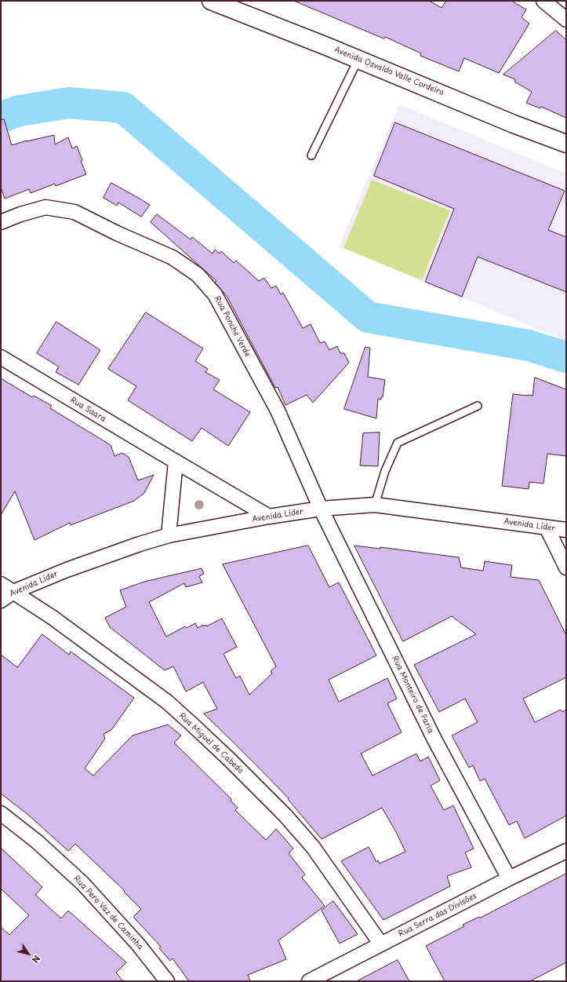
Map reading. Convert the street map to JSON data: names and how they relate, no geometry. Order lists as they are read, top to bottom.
{
  "streets": {
    "main road": ["Avenida Osvaldo Valle Cordeiro"],
    "street": [
      "Rua Ponche Verde",
      "Rua Saara",
      "Avenida Líder",
      "Rua Monteiro de Faria",
      "Rua Miguel de Cabedo",
      "Rua Pero Vaz de Caminha",
      "Rua Serra das Divisões"
    ]
  },
  "crossings": [
    ["Rua Ponche Verde", "Avenida Líder"],
    ["Rua Ponche Verde", "Rua Monteiro de Faria"],
    ["Rua Saara", "Avenida Líder"],
    ["Avenida Líder", "Rua Monteiro de Faria"],
    ["Avenida Líder", "Rua Miguel de Cabedo"],
    ["Rua Monteiro de Faria", "Rua Serra das Divisões"],
    ["Rua Miguel de Cabedo", "Rua Serra das Divisões"]
  ],
  "north": "bottom right"
}
